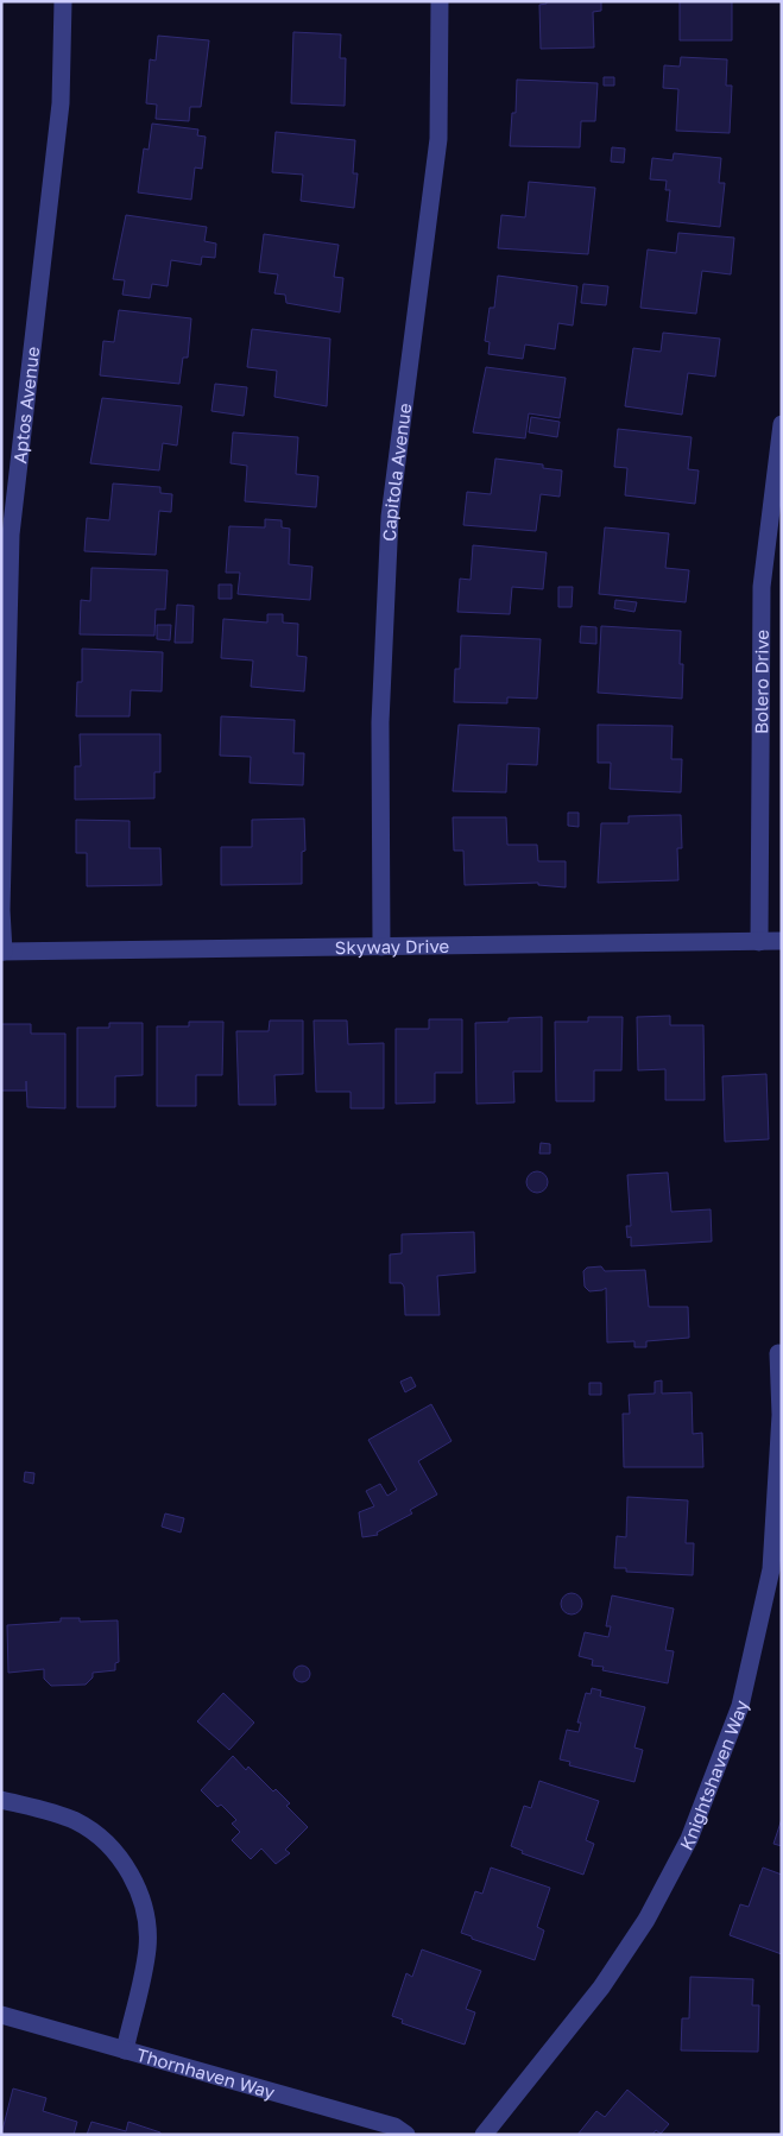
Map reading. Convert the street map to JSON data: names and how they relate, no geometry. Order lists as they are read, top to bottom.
{
  "streets": {
    "street": [
      "Aptos Avenue",
      "Capitola Avenue",
      "Bolero Drive",
      "Skyway Drive",
      "Knightshaven Way",
      "Thornhaven Way"
    ]
  },
  "crossings": [
    ["Aptos Avenue", "Skyway Drive"],
    ["Capitola Avenue", "Skyway Drive"],
    ["Bolero Drive", "Skyway Drive"]
  ]
}
